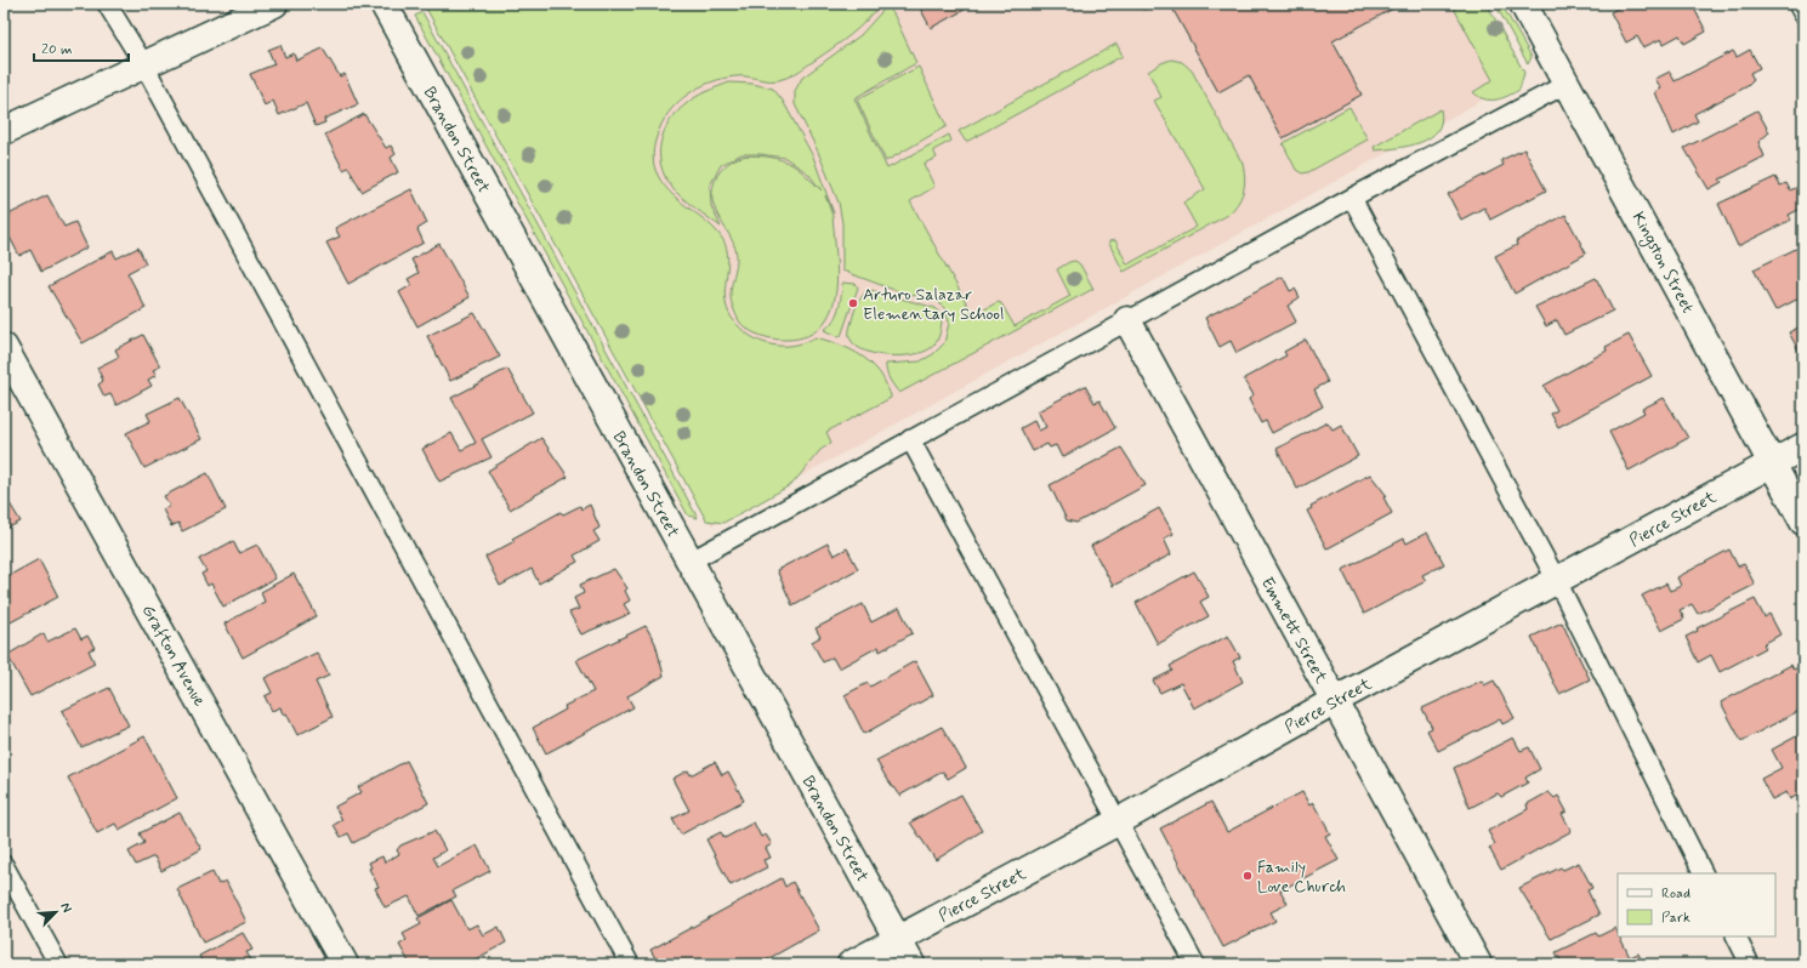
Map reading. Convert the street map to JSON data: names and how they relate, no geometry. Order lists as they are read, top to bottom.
{
  "streets": {
    "street": [
      "Brandon Street",
      "Kingston Street",
      "Pierce Street",
      "Emmett Street",
      "Grafton Avenue"
    ]
  },
  "crossings": [
    ["Brandon Street", "Pierce Street"],
    ["Kingston Street", "Pierce Street"],
    ["Pierce Street", "Emmett Street"]
  ],
  "places": ["Arturo Salazar Elementary School", "Family Love Church"],
  "legend": ["Road", "Park"],
  "scale_bar": "20 m",
  "north": "top right"
}
